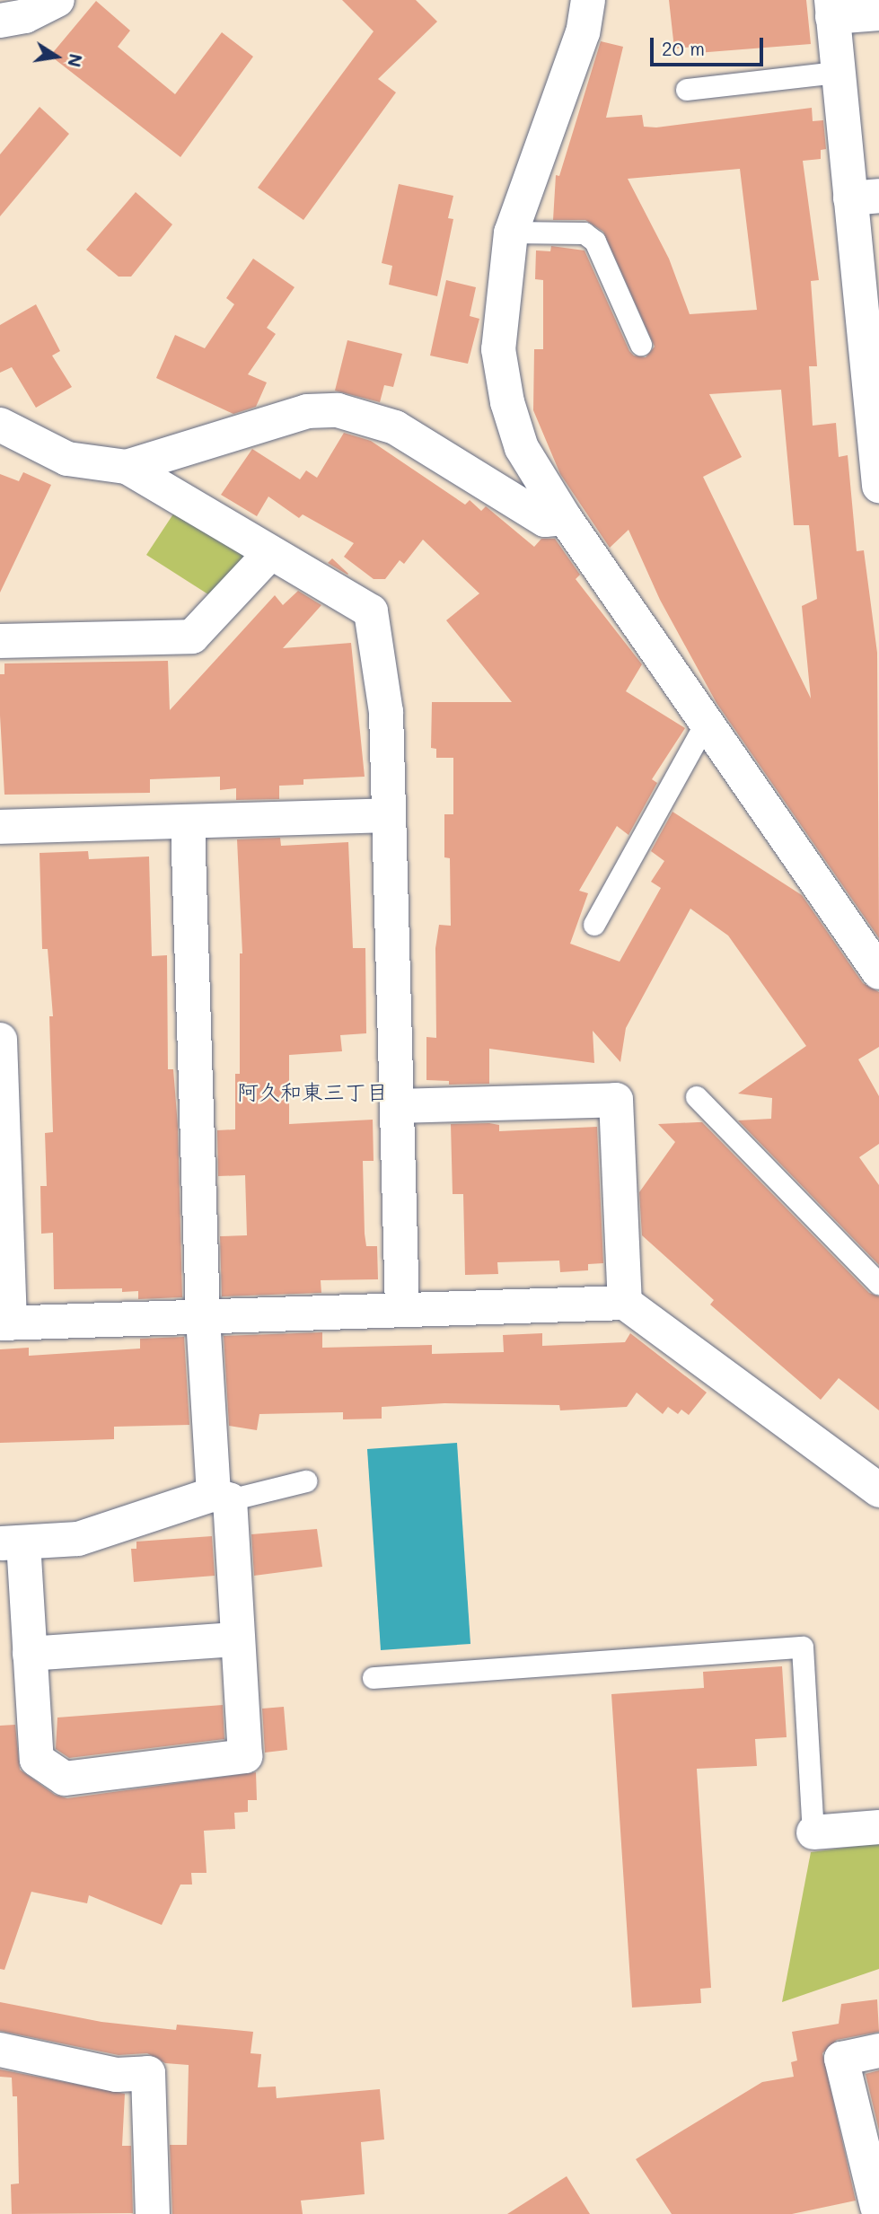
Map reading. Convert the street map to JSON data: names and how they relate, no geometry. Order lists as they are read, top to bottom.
{
  "districts": ["阿久和東三丁目"],
  "scale_bar": "20 m",
  "north": "right"
}
